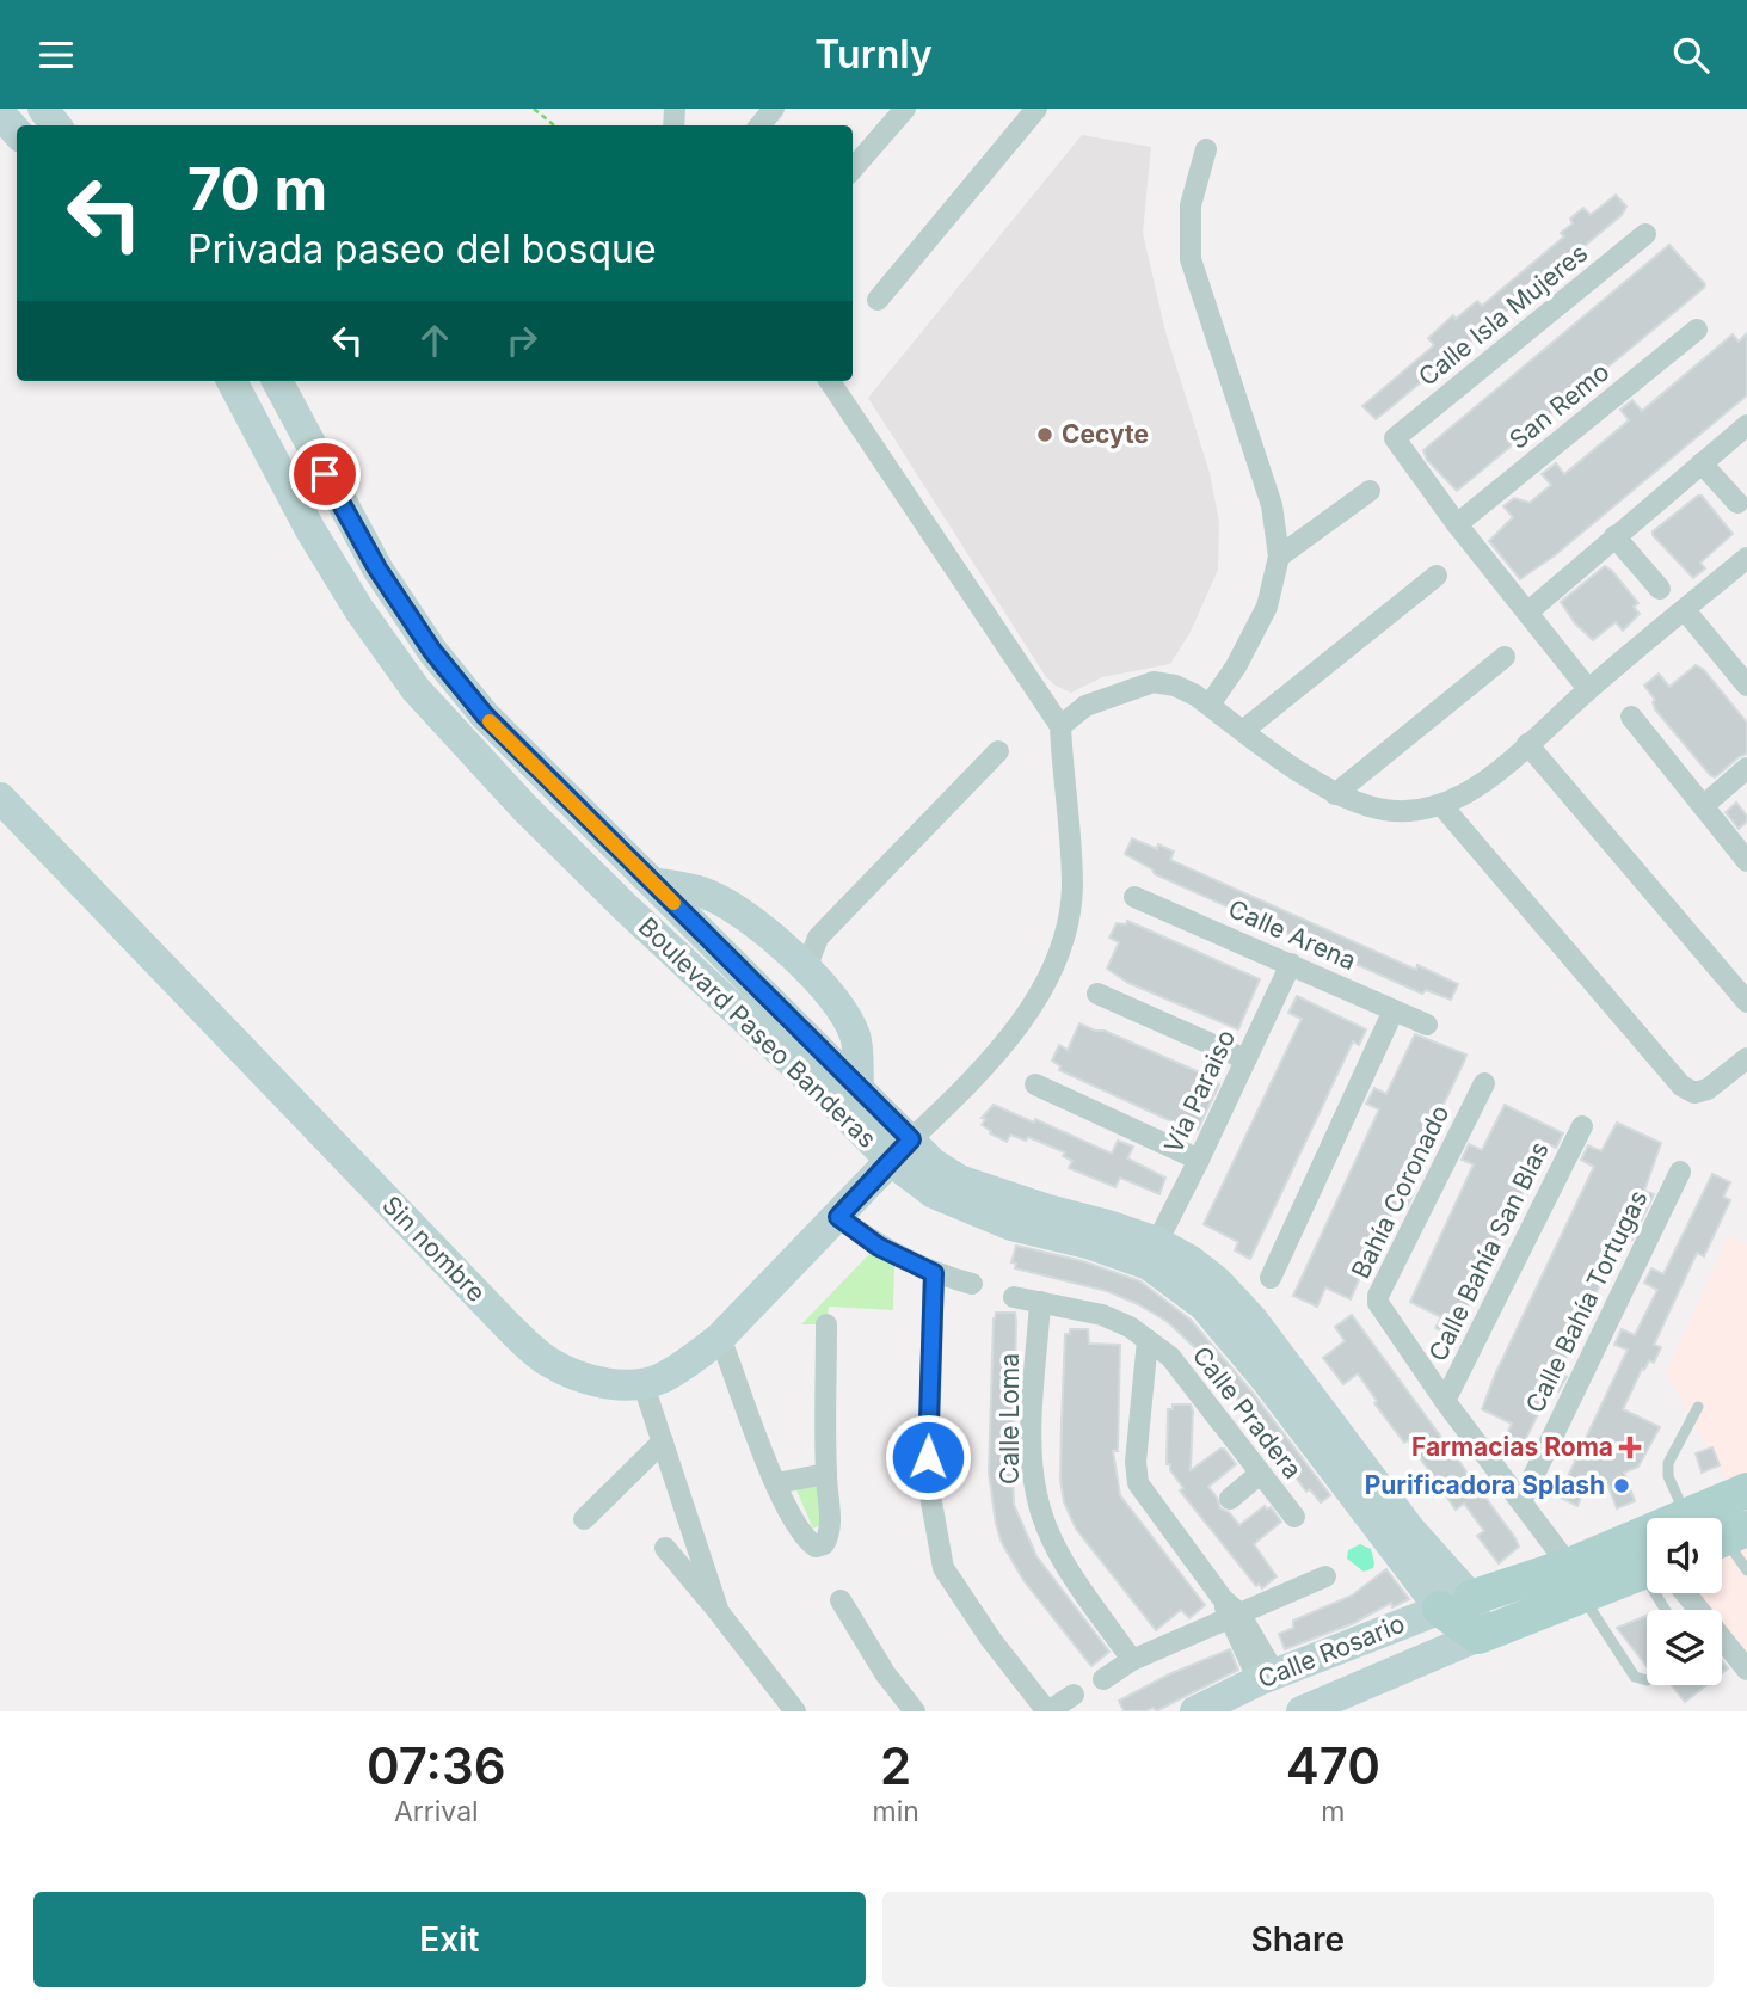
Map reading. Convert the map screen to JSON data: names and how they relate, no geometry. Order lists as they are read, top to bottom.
{
  "streets": {
    "main road": ["Boulevard Paseo Banderas", "Sin nombre", "Calle Rosario"],
    "street": [
      "Calle Isla Mujeres",
      "San Remo",
      "Calle Arena",
      "Vía Paraiso",
      "Bahía Coronado",
      "Calle Bahía San Blas",
      "Calle Bahía Tortugas",
      "Calle Pradera",
      "Calle Loma"
    ]
  },
  "crossings": [
    ["Calle Isla Mujeres", "San Remo"],
    ["Calle Arena", "Vía Paraiso"],
    ["Boulevard Paseo Banderas", "Vía Paraiso"],
    ["Boulevard Paseo Banderas", "Sin nombre"],
    ["Boulevard Paseo Banderas", "Calle Rosario"],
    ["Bahía Coronado", "Calle Bahía San Blas"],
    ["Bahía Coronado", "Calle Bahía Tortugas"],
    ["Calle Pradera", "Calle Loma"]
  ],
  "places": {
    "other": ["Cecyte", "Purificadora Splash"],
    "health": ["Farmacias Roma"]
  },
  "page": {
    "header": "Turnly",
    "turn": ["70 m", "Privada paseo del bosque"],
    "eta": [
      "07:36",
      "Arrival",
      "2",
      "min",
      "470",
      "m"
    ],
    "buttons": ["Exit", "Share"]
  }
}
